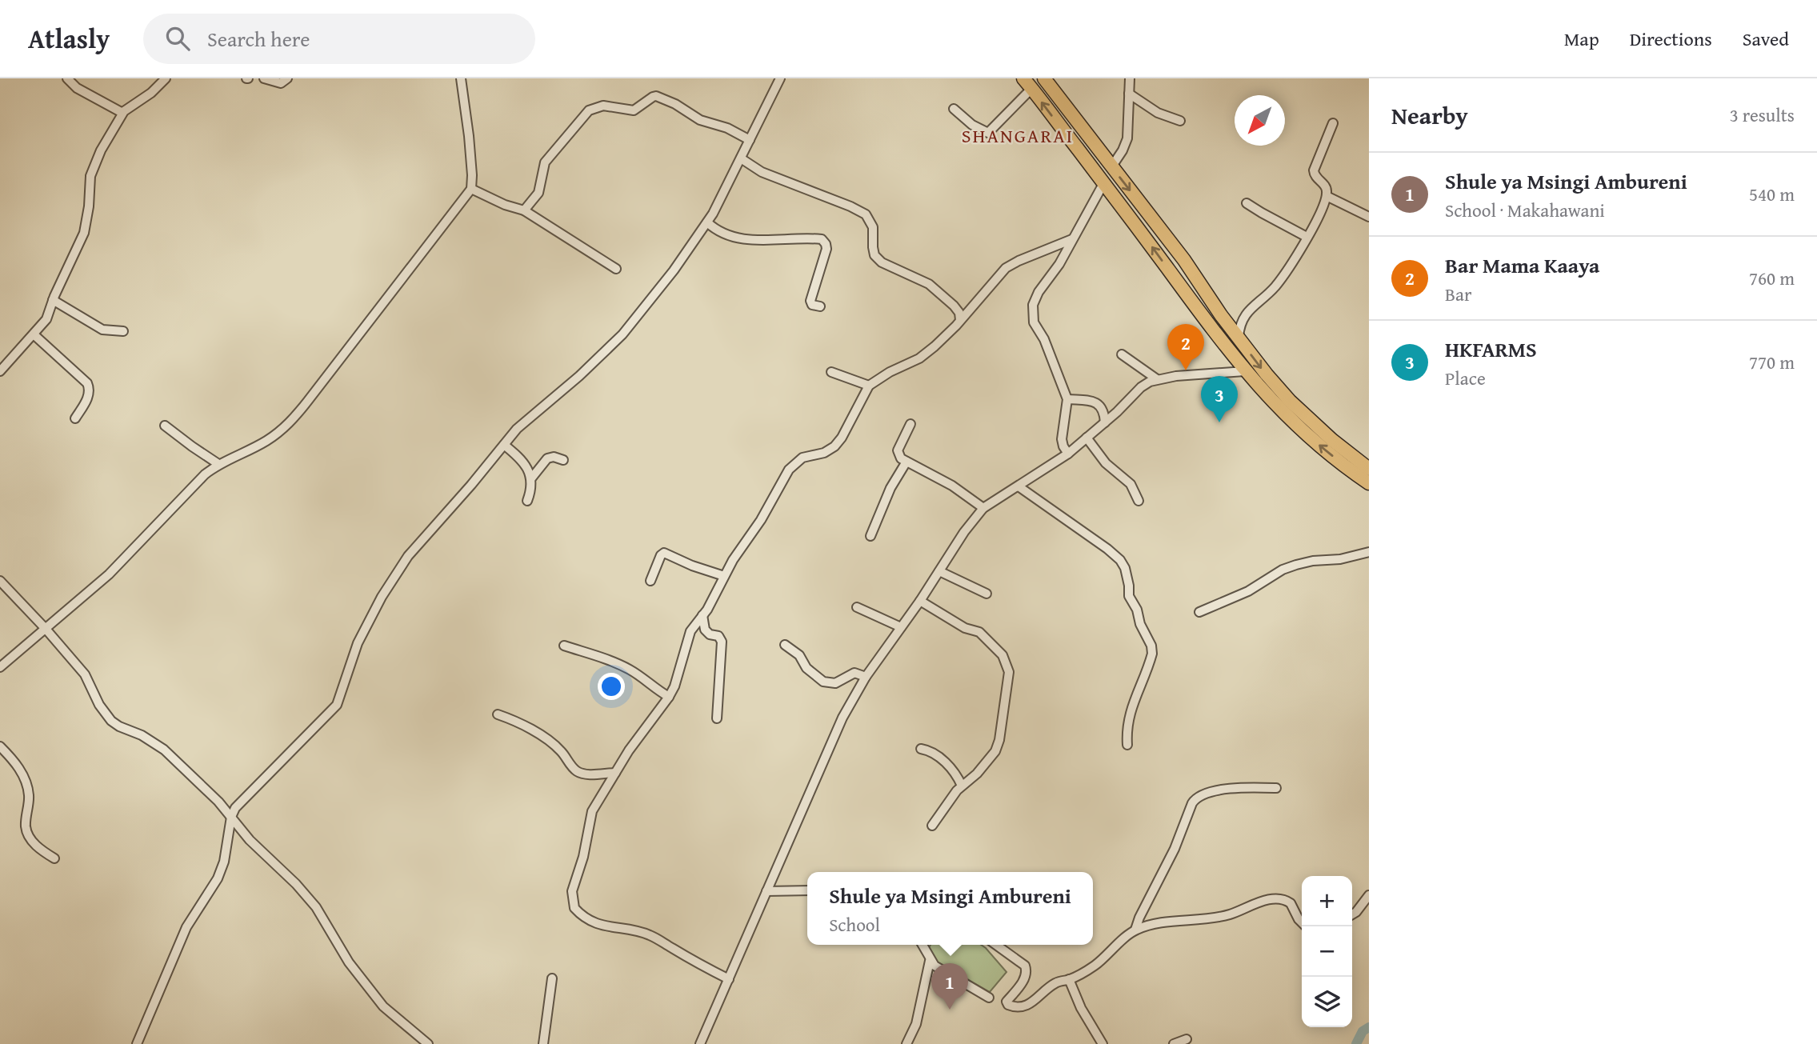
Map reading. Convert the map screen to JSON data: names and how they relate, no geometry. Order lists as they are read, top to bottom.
{
  "districts": ["SHANGARAI"],
  "north": "bottom left",
  "page": {
    "header": "Atlasly",
    "search": "Search here",
    "nav": ["Map", "Directions", "Saved"],
    "heading": ["Nearby", "3 results"],
    "list": [
      {
        "mark": "1",
        "name": "Shule ya Msingi Ambureni",
        "note": "School · Makahawani",
        "value": "540 m"
      },
      {
        "mark": "2",
        "name": "Bar Mama Kaaya",
        "note": "Bar",
        "value": "760 m"
      },
      {
        "mark": "3",
        "name": "HKFARMS",
        "note": "Place",
        "value": "770 m"
      }
    ],
    "pins": ["2", "3", "1"],
    "popup": ["Shule ya Msingi Ambureni", "School"],
    "map_buttons": ["+", "−"]
  }
}
